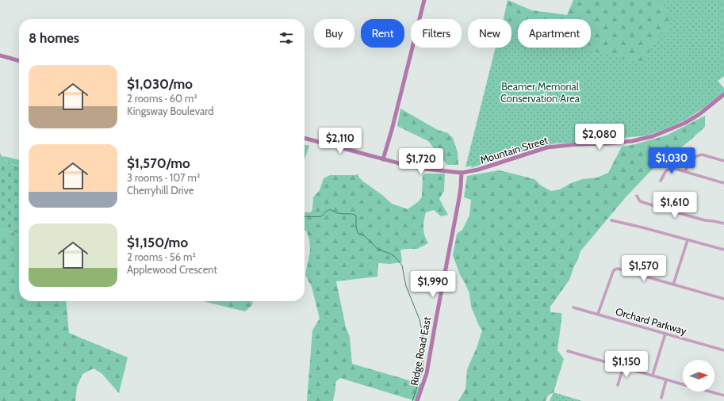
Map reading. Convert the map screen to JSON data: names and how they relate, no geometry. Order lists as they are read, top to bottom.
{
  "streets": {
    "main road": ["Mountain Street", "Ridge Road East"],
    "street": ["Orchard Parkway"]
  },
  "crossings": [
    ["Mountain Street", "Ridge Road East"]
  ],
  "parks": ["Beamer Memorial Conservation Area"],
  "north": "right",
  "page": {
    "chip": [
      "Buy",
      "Rent",
      "Filters",
      "New",
      "Apartment"
    ],
    "heading": "8 homes",
    "list": [
      {
        "name": "$1,030/mo",
        "note": "2 rooms · 60 m² · Kingsway Boulevard"
      },
      {
        "name": "$1,570/mo",
        "note": "3 rooms · 107 m² · Cherryhill Drive"
      },
      {
        "name": "$1,150/mo",
        "note": "2 rooms · 56 m² · Applewood Crescent"
      }
    ],
    "price": [
      "$2,080",
      "$2,110",
      "$1,030",
      "$1,720",
      "$1,610",
      "$1,570",
      "$1,990",
      "$1,150"
    ]
  }
}
